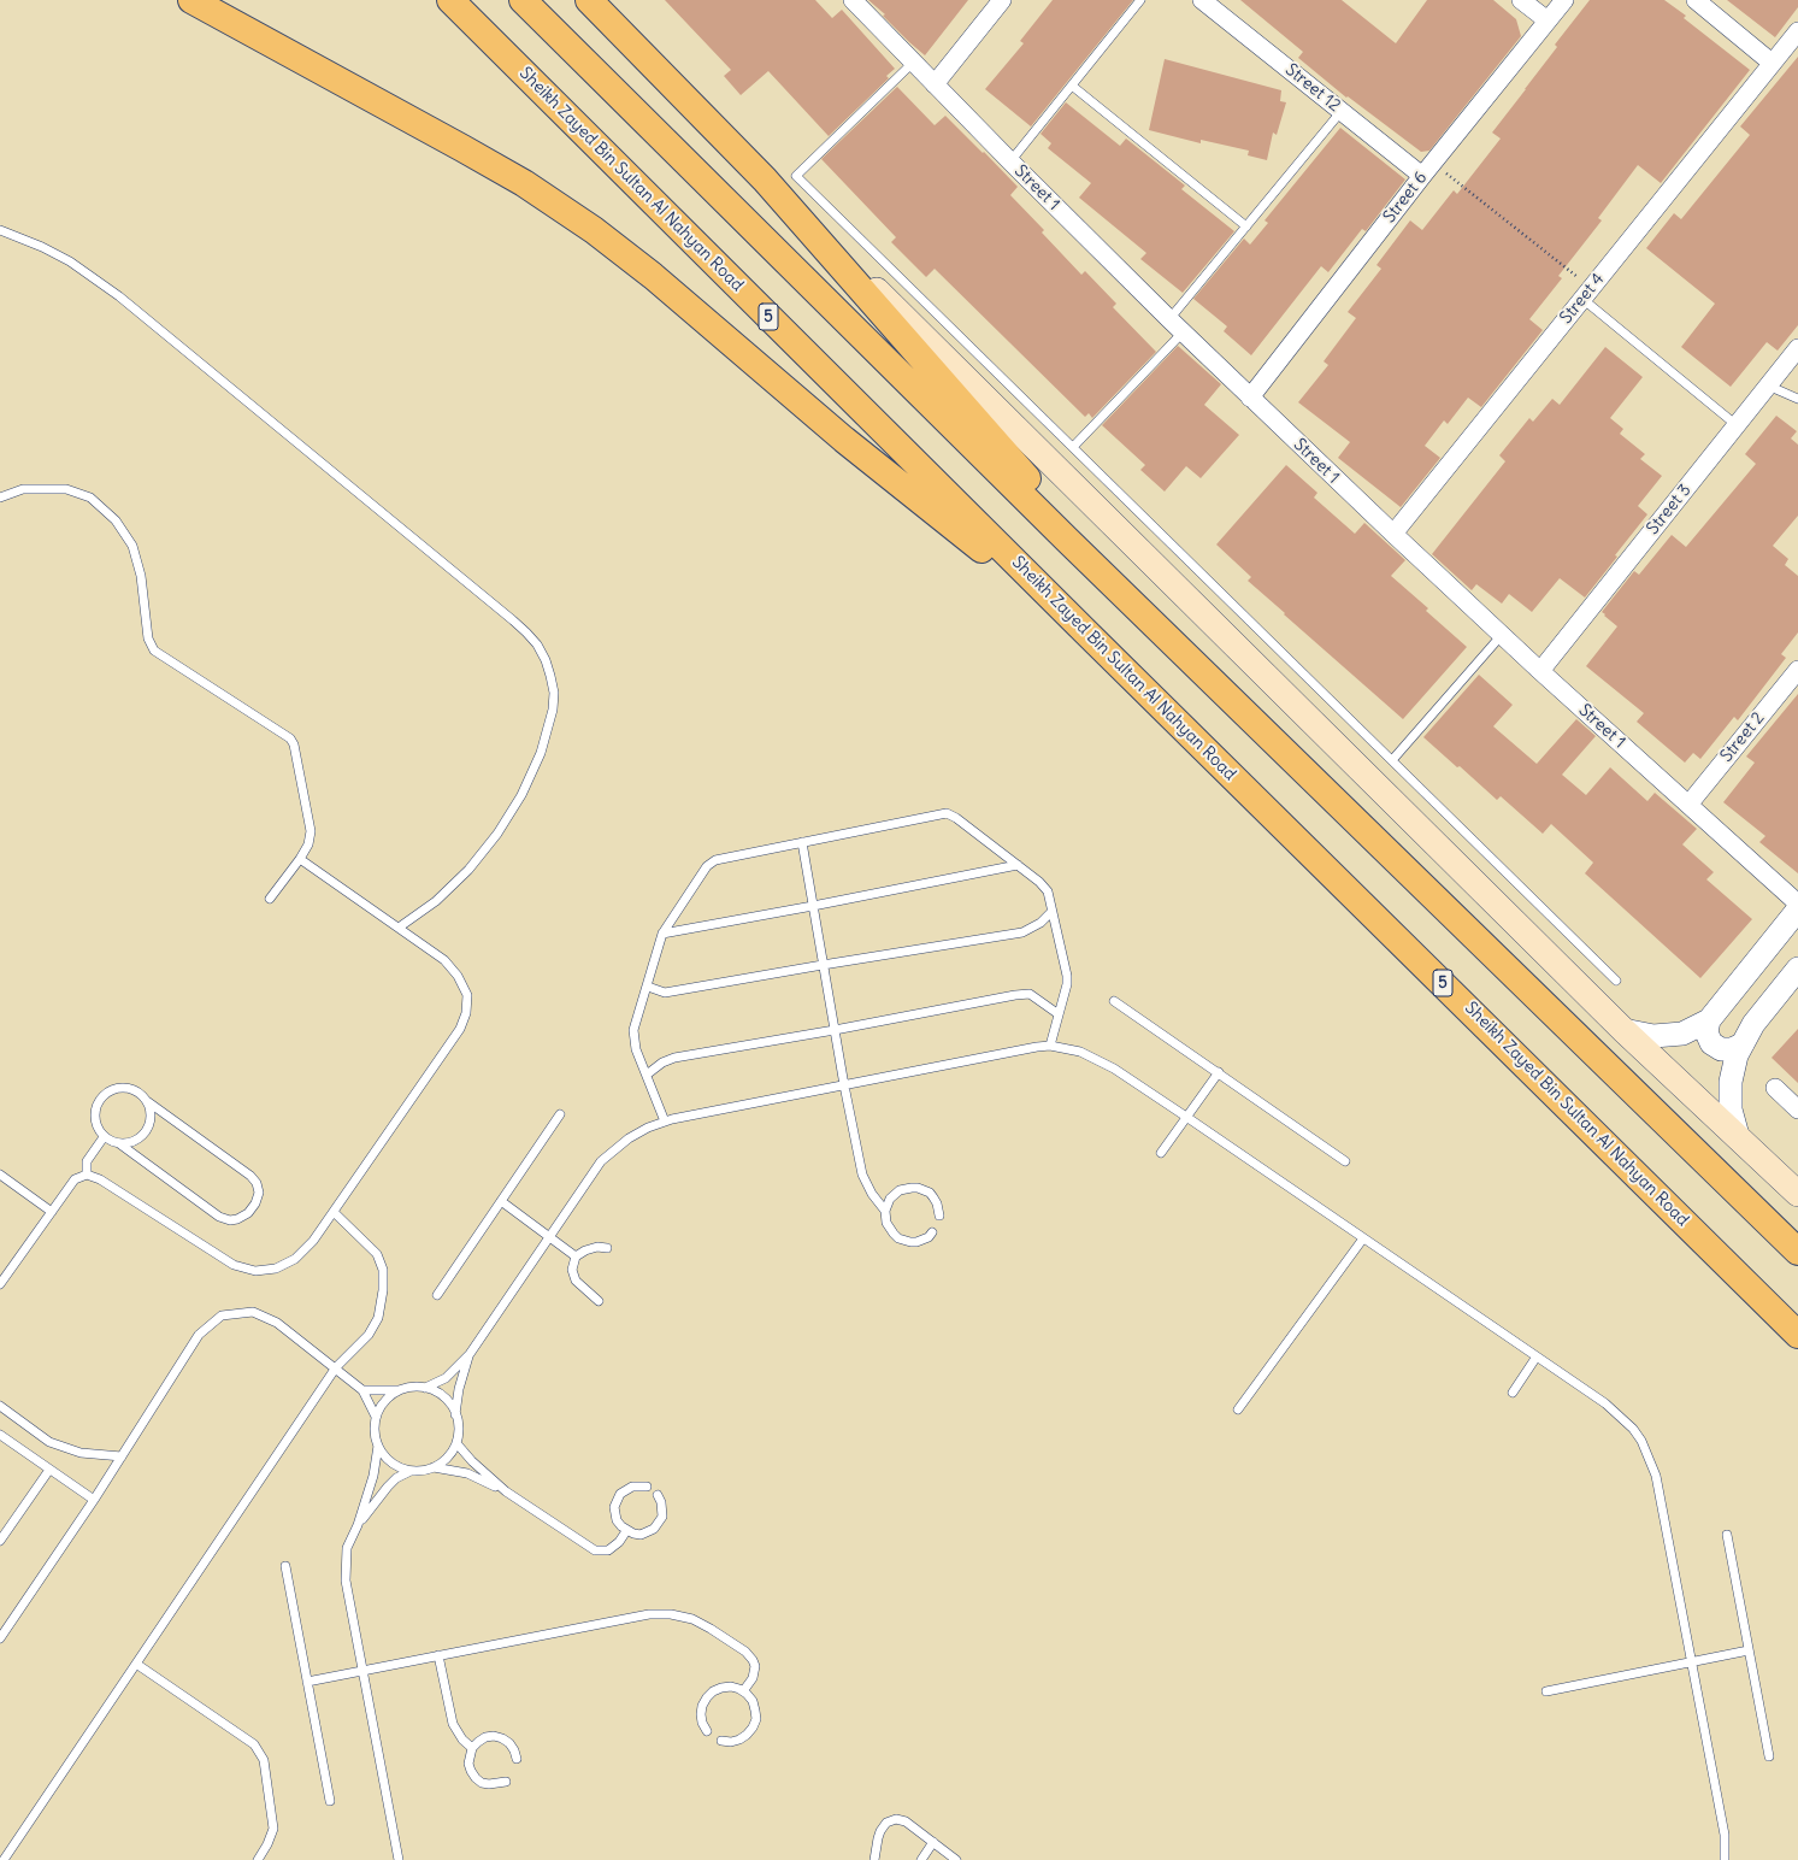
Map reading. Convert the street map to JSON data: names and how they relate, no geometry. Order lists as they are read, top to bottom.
{
  "streets": {
    "highway": ["Sheikh Zayed Bin Sultan Al Nahyan Road", "5"],
    "street": [
      "Street 12",
      "Street 1",
      "Street 6",
      "Street 4",
      "Street 3",
      "Street 2"
    ]
  },
  "crossings": [
    ["Street 12", "Street 6"],
    ["Street 1", "Street 6"],
    ["Street 1", "Street 4"],
    ["Street 1", "Street 3"],
    ["Street 1", "Street 2"]
  ]
}
